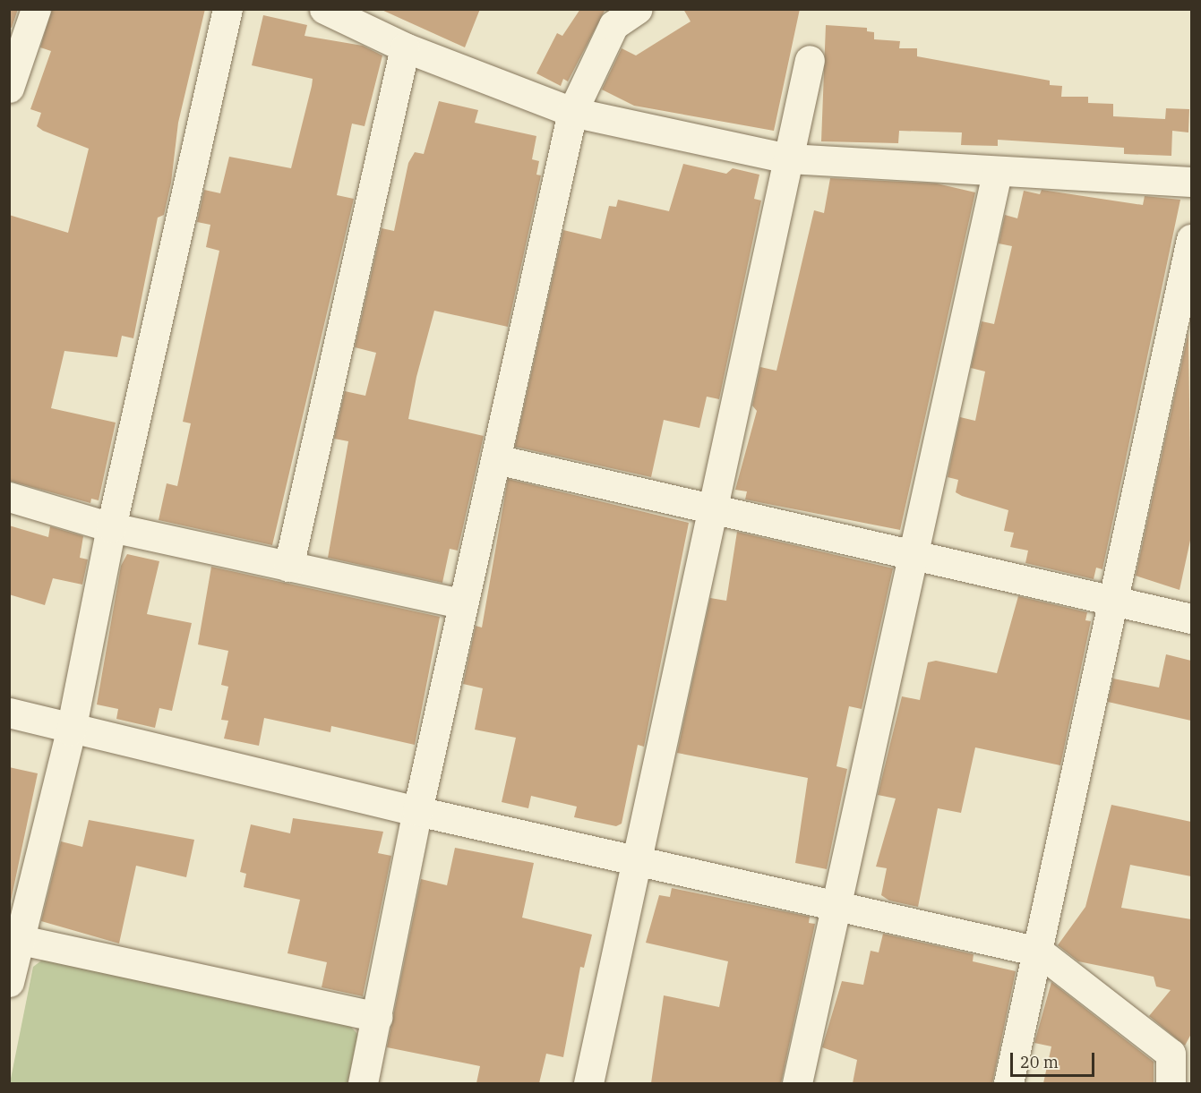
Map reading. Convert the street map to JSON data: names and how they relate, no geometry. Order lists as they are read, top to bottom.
{
  "scale_bar": "20 m"
}
